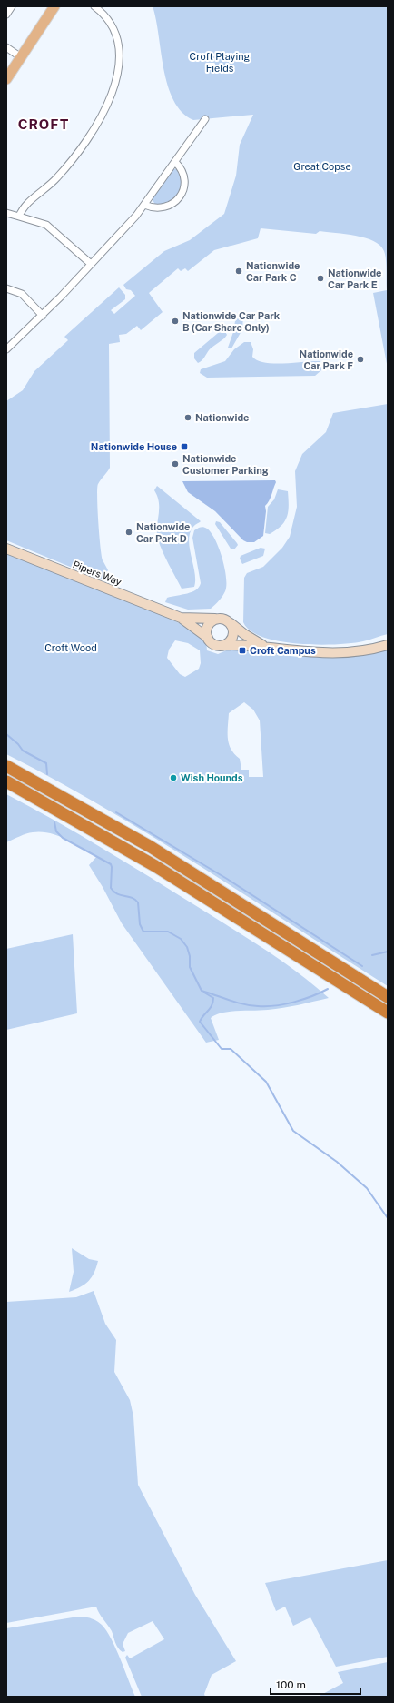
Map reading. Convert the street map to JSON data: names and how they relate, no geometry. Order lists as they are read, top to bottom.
{
  "streets": {
    "main road": ["Pipers Way"]
  },
  "districts": ["CROFT"],
  "parks": ["Croft Playing Fields", "Great Copse", "Croft Wood"],
  "places": {
    "other": [
      "Nationwide Car Park C",
      "Nationwide Car Park E",
      "Nationwide Car Park B (Car Share Only)",
      "Nationwide Car Park F",
      "Nationwide",
      "Nationwide Customer Parking",
      "Nationwide Car Park D",
      "Wish Hounds"
    ],
    "transit": ["Nationwide House", "Croft Campus"]
  },
  "scale_bar": "100 m"
}
